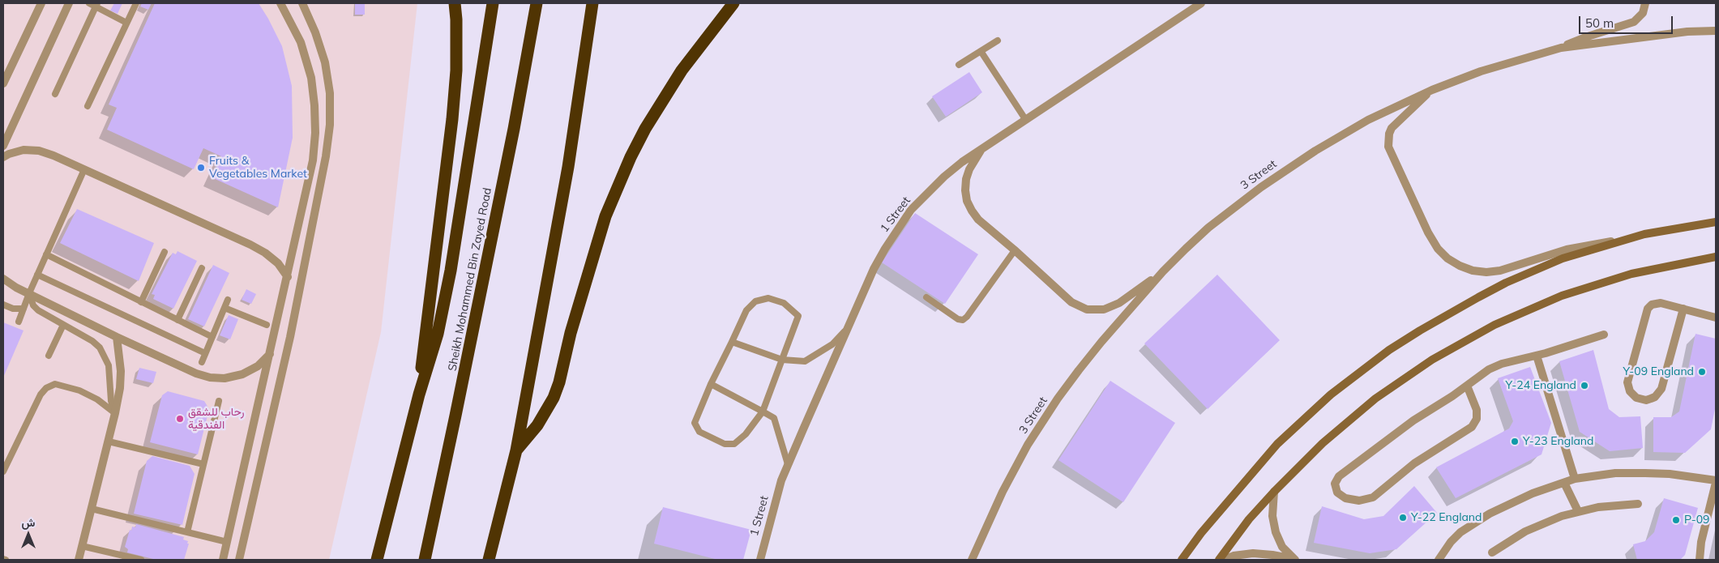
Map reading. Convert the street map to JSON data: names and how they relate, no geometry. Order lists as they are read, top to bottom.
{
  "streets": {
    "highway": ["Sheikh Mohammed Bin Zayed Road"],
    "street": ["3 Street", "1 Street"]
  },
  "places": [
    "Fruits & Vegetables Market",
    "Y-09 England",
    "Y-24 England",
    "رحاب للشقق الفندقية",
    "Y-23 England",
    "Y-22 England",
    "P-09"
  ],
  "scale_bar": "50 m",
  "north": "top"
}
